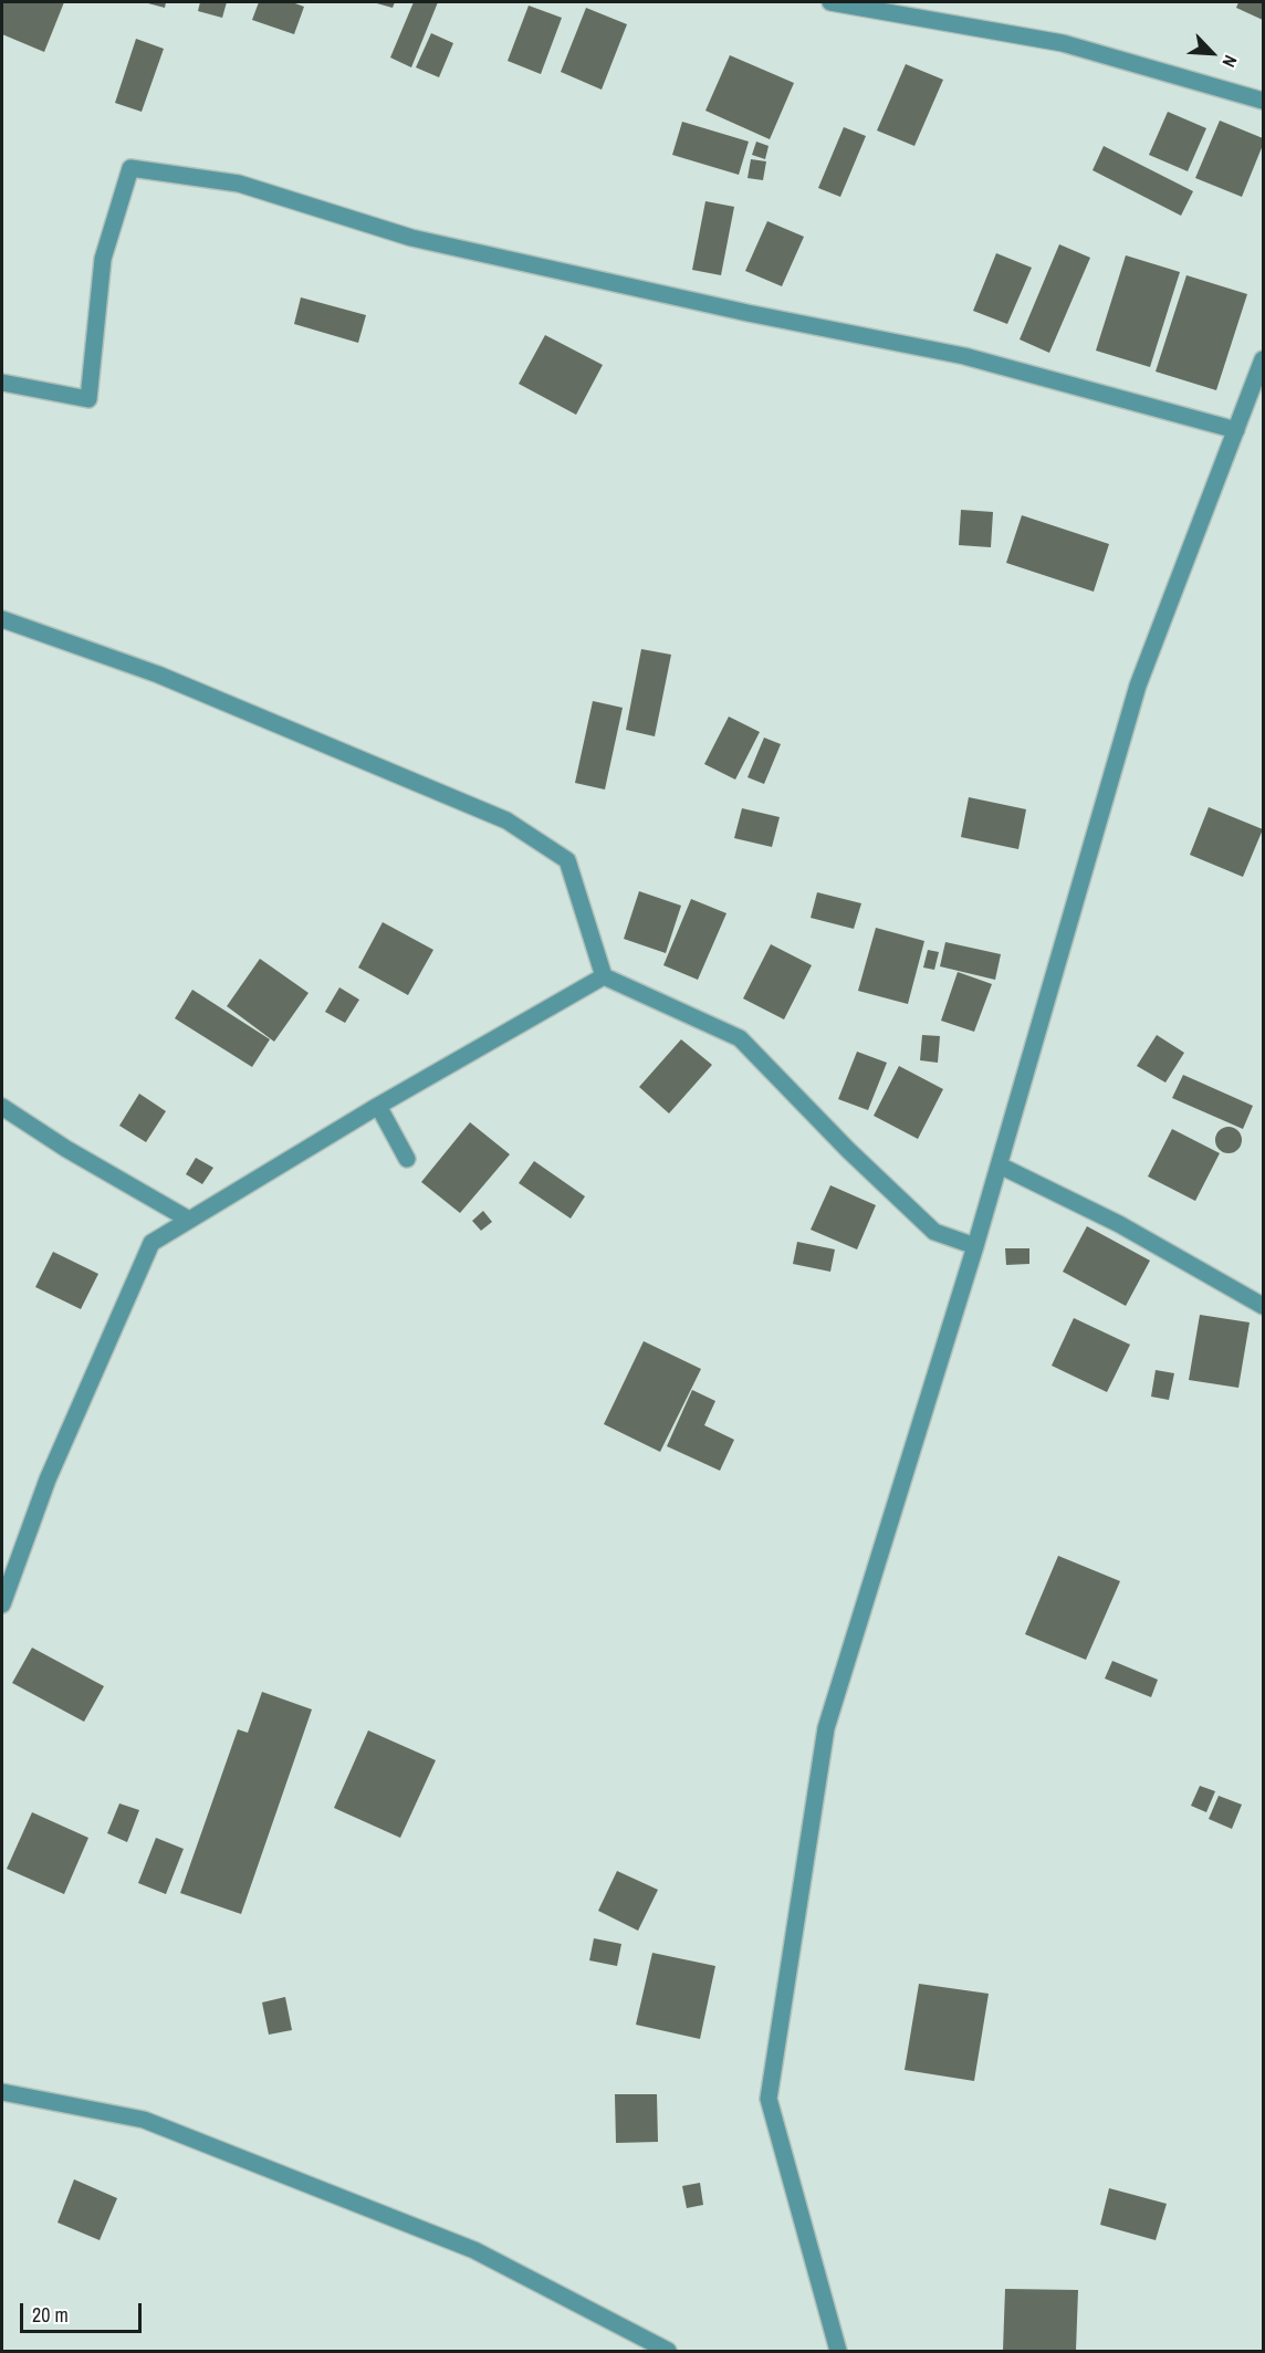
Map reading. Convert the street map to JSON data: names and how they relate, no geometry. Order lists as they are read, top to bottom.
{
  "scale_bar": "20 m",
  "north": "bottom right"
}
